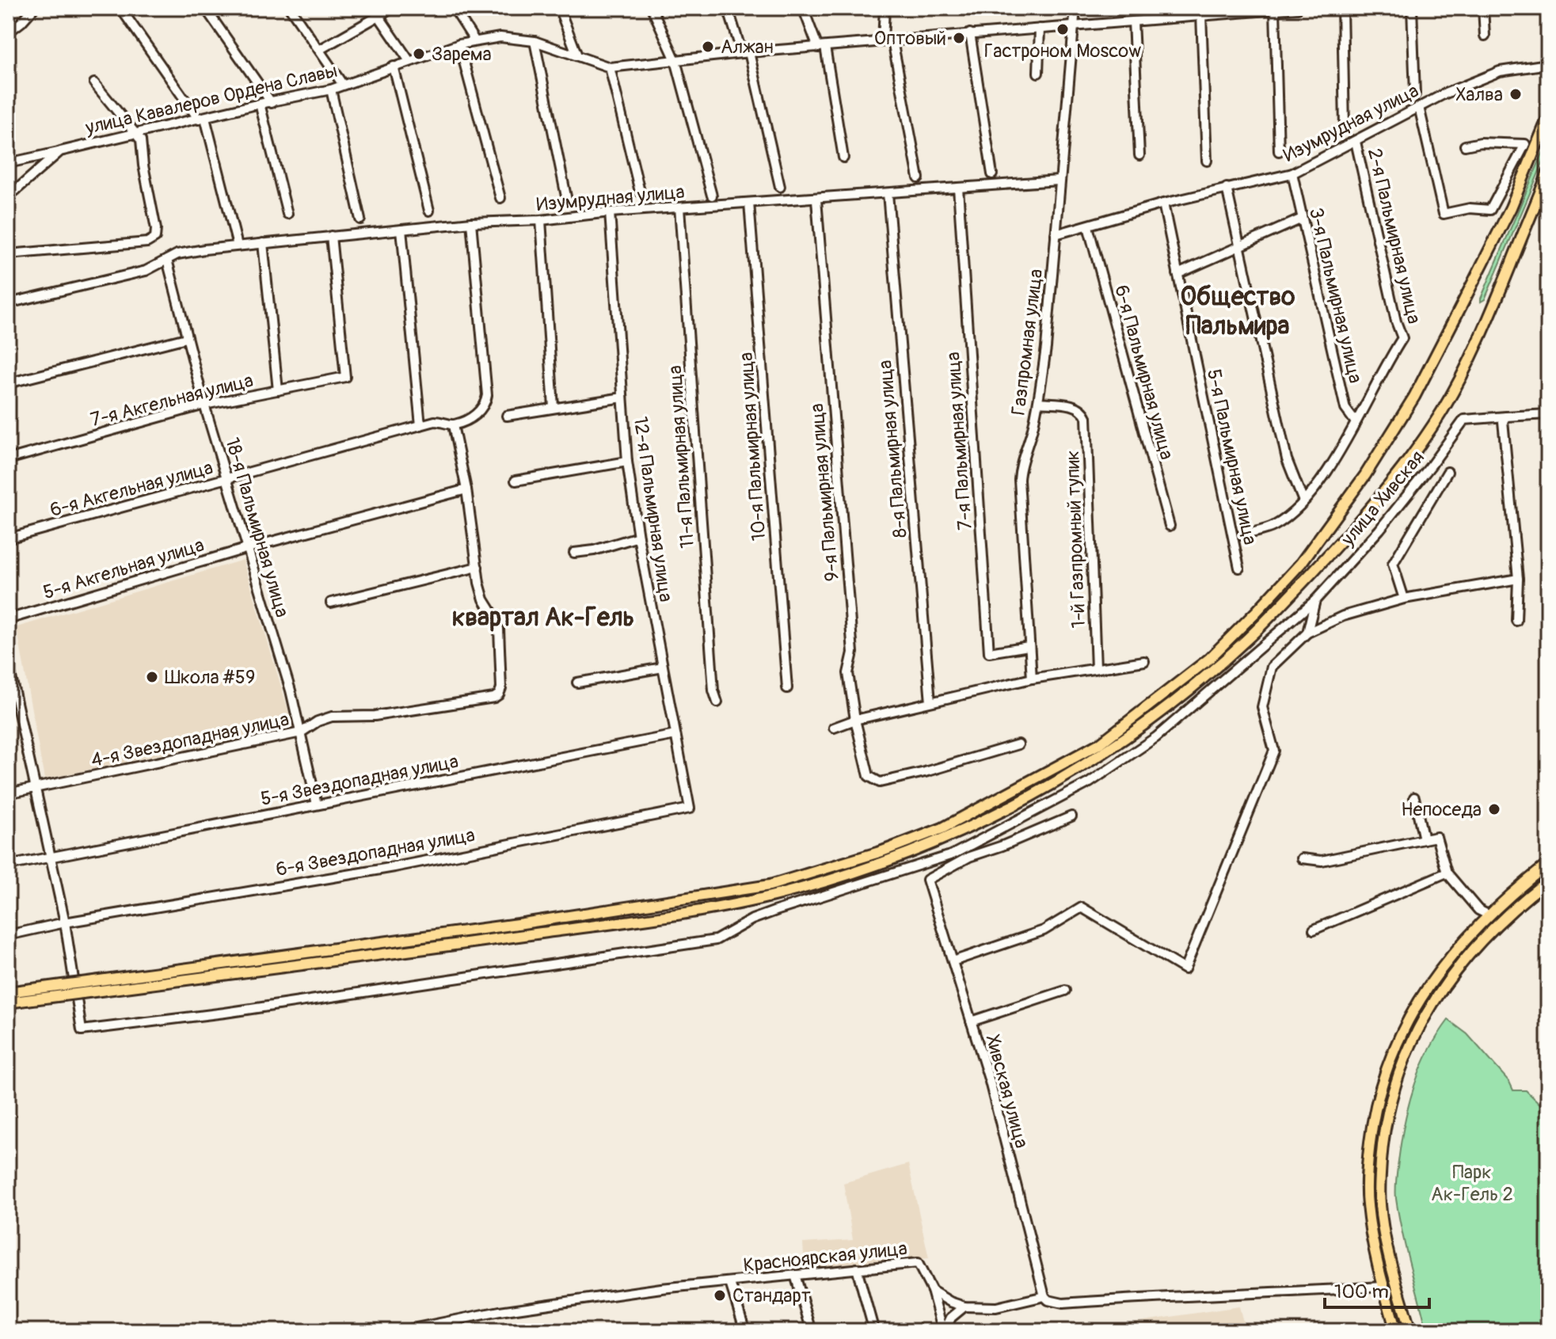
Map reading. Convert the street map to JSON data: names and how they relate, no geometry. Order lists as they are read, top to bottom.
{
  "streets": {
    "street": [
      "улица Кавалеров Ордена Славы",
      "Изумрудная улица",
      "2-я Пальмирная улица",
      "3-я Пальмирная улица",
      "Газпромная улица",
      "6-я Пальмирная улица",
      "7-я Акгельная улица",
      "7-я Пальмирная улица",
      "10-я Пальмирная улица",
      "8-я Пальмирная улица",
      "11-я Пальмирная улица",
      "5-я Пальмирная улица",
      "6-я Акгельная улица",
      "9-я Пальмирная улица",
      "улица Хивская",
      "12-я Пальмирная улица",
      "18-я Пальмирная улица",
      "1-й Газпромный тупик",
      "5-я Акгельная улица",
      "4-я Звездопадная улица",
      "5-я Звездопадная улица",
      "6-я Звездопадная улица",
      "Хивская улица",
      "Красноярская улица"
    ]
  },
  "crossings": [
    ["улица Кавалеров Ордена Славы", "Газпромная улица"],
    ["Изумрудная улица", "2-я Пальмирная улица"],
    ["Изумрудная улица", "3-я Пальмирная улица"],
    ["Изумрудная улица", "Газпромная улица"],
    ["Изумрудная улица", "6-я Пальмирная улица"],
    ["Изумрудная улица", "7-я Акгельная улица"],
    ["Изумрудная улица", "7-я Пальмирная улица"],
    ["Изумрудная улица", "10-я Пальмирная улица"],
    ["Изумрудная улица", "8-я Пальмирная улица"],
    ["Изумрудная улица", "11-я Пальмирная улица"],
    ["Изумрудная улица", "5-я Пальмирная улица"],
    ["Изумрудная улица", "9-я Пальмирная улица"],
    ["Изумрудная улица", "12-я Пальмирная улица"],
    ["Изумрудная улица", "18-я Пальмирная улица"],
    ["2-я Пальмирная улица", "3-я Пальмирная улица"],
    ["Газпромная улица", "7-я Пальмирная улица"],
    ["Газпромная улица", "1-й Газпромный тупик"],
    ["7-я Акгельная улица", "18-я Пальмирная улица"],
    ["6-я Акгельная улица", "18-я Пальмирная улица"],
    ["12-я Пальмирная улица", "5-я Звездопадная улица"],
    ["12-я Пальмирная улица", "6-я Звездопадная улица"],
    ["18-я Пальмирная улица", "5-я Акгельная улица"],
    ["18-я Пальмирная улица", "4-я Звездопадная улица"],
    ["18-я Пальмирная улица", "5-я Звездопадная улица"]
  ],
  "districts": ["Общество Пальмира", "квартал Ак-Гель"],
  "parks": ["Парк Ак-Гель 2"],
  "places": [
    "Гастроном Moscow",
    "Оптовый",
    "Алжан",
    "Зарема",
    "Халва",
    "Школа #59",
    "Непоседа",
    "Стандарт"
  ],
  "scale_bar": "100 m"
}
